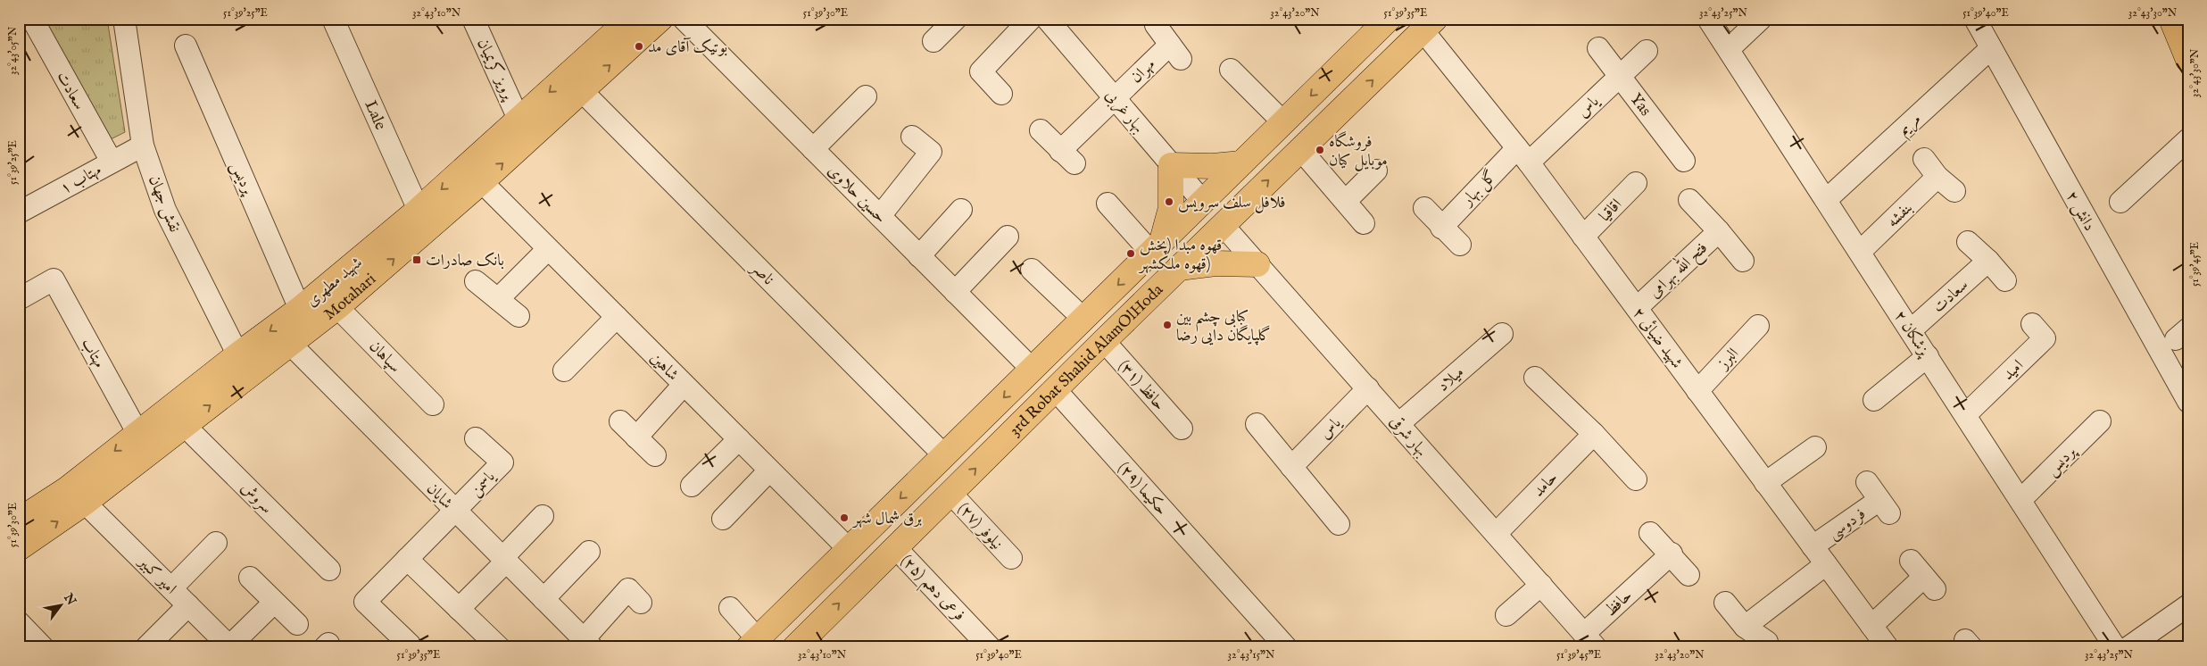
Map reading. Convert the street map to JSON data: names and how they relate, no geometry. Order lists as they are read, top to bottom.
{
  "streets": {
    "main road": ["شهید مطهری", "Motahari", "3rd Robat Shahid AlamOlHoda"],
    "street": [
      "پرویز کریمیان",
      "مهران",
      "سعادت",
      "Yas",
      "یاس",
      "بهار غربی",
      "Lale",
      "مریم",
      "پردیس",
      "مهتاب ۱",
      "گل بهار",
      "حسین حلاوی",
      "نقش جهان",
      "اقاقیا",
      "دانش ۲",
      "بنفشه",
      "فتح الله بهرامی",
      "ناصر",
      "پزشکان ۲",
      "شهید ضیائی ۲",
      "مهتاب",
      "سپاهان",
      "البرز",
      "شاهین",
      "امید",
      "میلاد",
      "حافظ (۳۱)",
      "بهار شرقی",
      "یاسمن",
      "حامد",
      "حکیما (۲۹)",
      "شایان",
      "سروش",
      "فردوسی",
      "نیلوفر (۲۷)",
      "امیر کبیر",
      "فرعی دهم (۲۵)",
      "حافظ"
    ]
  },
  "crossings": [
    ["پرویز کریمیان", "شهید مطهری"],
    ["مهران", "بهار غربی"],
    ["سعادت", "مهتاب ۱"],
    ["سعادت", "پزشکان ۲"],
    ["Yas", "یاس"],
    ["یاس", "گل بهار"],
    ["یاس", "شهید ضیائی ۲"],
    ["یاس", "بهار شرقی"],
    ["بهار غربی", "3rd Robat Shahid AlamOlHoda"],
    ["Lale", "شهید مطهری"],
    ["مریم", "دانش ۲"],
    ["مریم", "پزشکان ۲"],
    ["پردیس", "شهید مطهری"],
    ["پردیس", "پزشکان ۲"],
    ["مهتاب ۱", "نقش جهان"],
    ["گل بهار", "شهید ضیائی ۲"],
    ["حسین حلاوی", "3rd Robat Shahid AlamOlHoda"],
    ["نقش جهان", "شهید مطهری"],
    ["نقش جهان", "Motahari"],
    ["اقاقیا", "شهید ضیائی ۲"],
    ["بنفشه", "پزشکان ۲"],
    ["فتح الله بهرامی", "شهید ضیائی ۲"],
    ["ناصر", "Motahari"],
    ["ناصر", "3rd Robat Shahid AlamOlHoda"],
    ["شهید مطهری", "Motahari"],
    ["Motahari", "سپاهان"],
    ["Motahari", "شاهین"],
    ["Motahari", "شایان"],
    ["Motahari", "سروش"],
    ["Motahari", "امیر کبیر"],
    ["پزشکان ۲", "امید"],
    ["شهید ضیائی ۲", "البرز"],
    ["شهید ضیائی ۲", "3rd Robat Shahid AlamOlHoda"],
    ["شهید ضیائی ۲", "فردوسی"],
    ["3rd Robat Shahid AlamOlHoda", "شاهین"],
    ["3rd Robat Shahid AlamOlHoda", "حافظ (۳۱)"],
    ["3rd Robat Shahid AlamOlHoda", "بهار شرقی"],
    ["3rd Robat Shahid AlamOlHoda", "حکیما (۲۹)"],
    ["3rd Robat Shahid AlamOlHoda", "نیلوفر (۲۷)"],
    ["3rd Robat Shahid AlamOlHoda", "فرعی دهم (۲۵)"],
    ["میلاد", "بهار شرقی"],
    ["بهار شرقی", "حامد"],
    ["بهار شرقی", "حافظ"],
    ["یاسمن", "شایان"]
  ],
  "one_way": ["شهید مطهری", "Motahari"],
  "places": {
    "other": [
      "بوتیک آقای مد",
      "فروشگاه موبایل کیان",
      "فلافل سلف سرویس",
      "قهوه مبدا (پخش قهوه ملکشهر)",
      "کبابی چشم بین گلپایگان دایی رضا",
      "برق شمال شهر"
    ],
    "transit": ["بانک صادرات"]
  },
  "north": "top right",
  "coordinates": [
    "51°39'25\"E",
    "32°43'10\"N",
    "51°39'30\"E",
    "32°43'20\"N",
    "51°39'35\"E",
    "32°43'25\"N",
    "51°39'40\"E",
    "32°43'30\"N",
    "32°43'05\"N",
    "51°39'45\"E",
    "32°43'15\"N"
  ]
}
